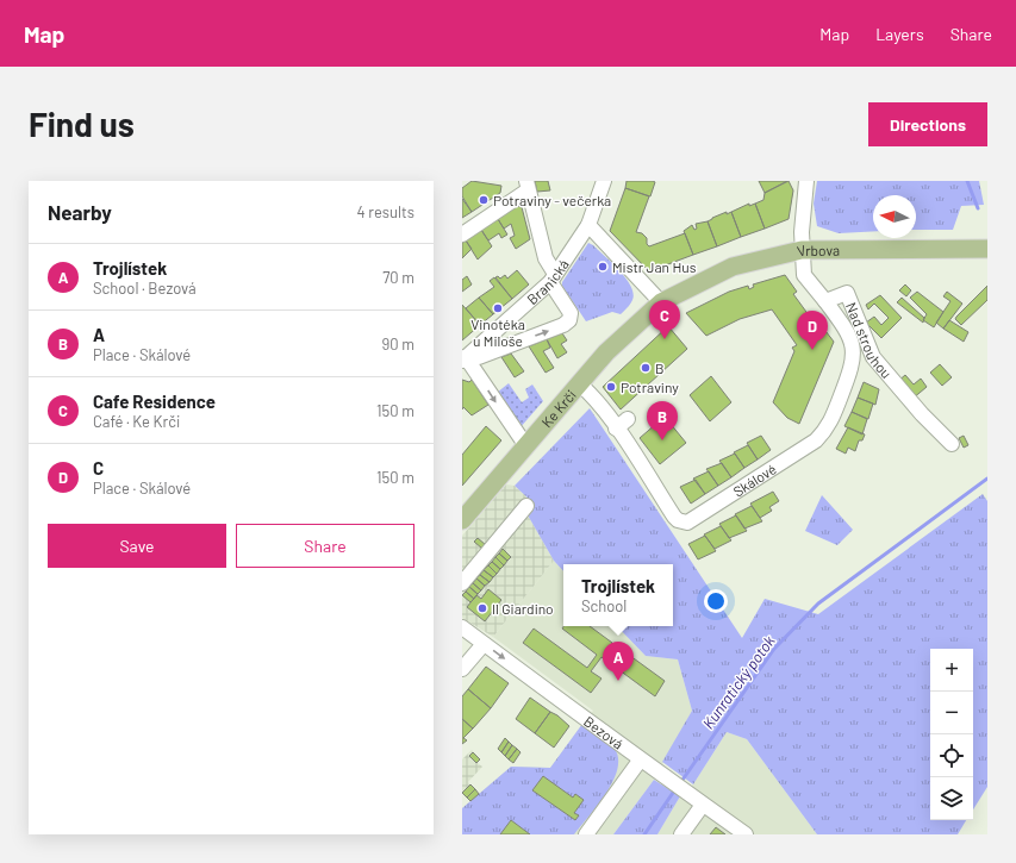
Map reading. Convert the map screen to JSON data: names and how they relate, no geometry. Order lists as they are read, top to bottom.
{
  "streets": {
    "main road": ["Vrbova", "Ke Krči"],
    "street": [
      "Branická",
      "Nad strouhou",
      "Skálové",
      "Bezová"
    ]
  },
  "crossings": [
    ["Vrbova", "Nad strouhou"],
    ["Vrbova", "Ke Krči"],
    ["Nad strouhou", "Skálové"],
    ["Ke Krči", "Skálové"]
  ],
  "one_way": ["Bezová"],
  "water": ["Kunratický potok"],
  "places": [
    "Potraviny - večerka",
    "Mistr Jan Hus",
    "Vinotéka u Miloše",
    "B",
    "Potraviny",
    "Il Giardino"
  ],
  "north": "left",
  "page": {
    "header": "Map",
    "nav": ["Map", "Layers", "Share"],
    "buttons": [
      "Directions",
      ["Save", "Share"]
    ],
    "title": "Find us",
    "heading": ["Nearby", "4 results"],
    "list": [
      {
        "mark": "A",
        "name": "Trojlístek",
        "note": "School · Bezová",
        "value": "70 m"
      },
      {
        "mark": "B",
        "name": "A",
        "note": "Place · Skálové",
        "value": "90 m"
      },
      {
        "mark": "C",
        "name": "Cafe Residence",
        "note": "Café · Ke Krči",
        "value": "150 m"
      },
      {
        "mark": "D",
        "name": "C",
        "note": "Place · Skálové",
        "value": "150 m"
      }
    ],
    "pins": [
      "C",
      "D",
      "B",
      "A"
    ],
    "popup": ["Trojlístek", "School"],
    "map_buttons": ["+", "−"]
  }
}
